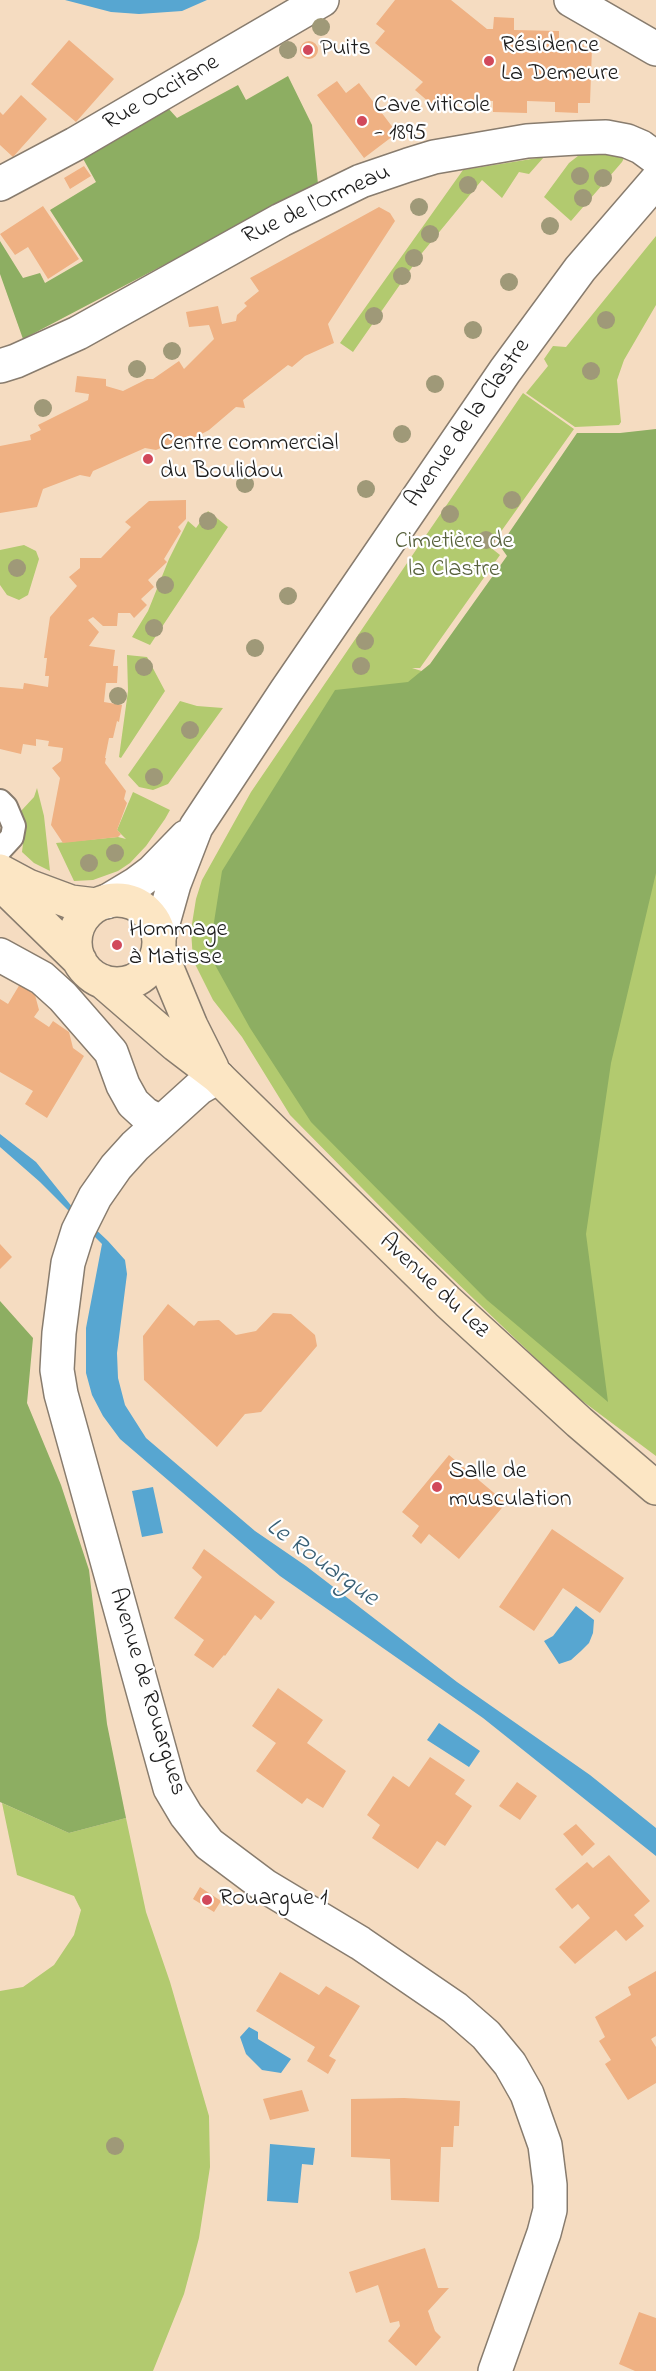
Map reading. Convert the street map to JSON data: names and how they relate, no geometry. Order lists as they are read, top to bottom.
{
  "streets": {
    "street": [
      "Rue Occitane",
      "Rue de l'Ormeau",
      "Avenue de la Clastre",
      "Avenue du Lez",
      "Avenue de Rouargues"
    ]
  },
  "crossings": [
    ["Avenue de la Clastre", "Avenue du Lez"],
    ["Avenue du Lez", "Avenue de Rouargues"]
  ],
  "water": ["Le Rouargue"],
  "parks": ["Cimetière de la Clastre"],
  "places": [
    "Puits",
    "Résidence La Demeure",
    "Cave viticole - 1895",
    "Centre commercial du Boulidou",
    "Hommage à Matisse",
    "Salle de musculation",
    "Rouargue 1"
  ]
}
